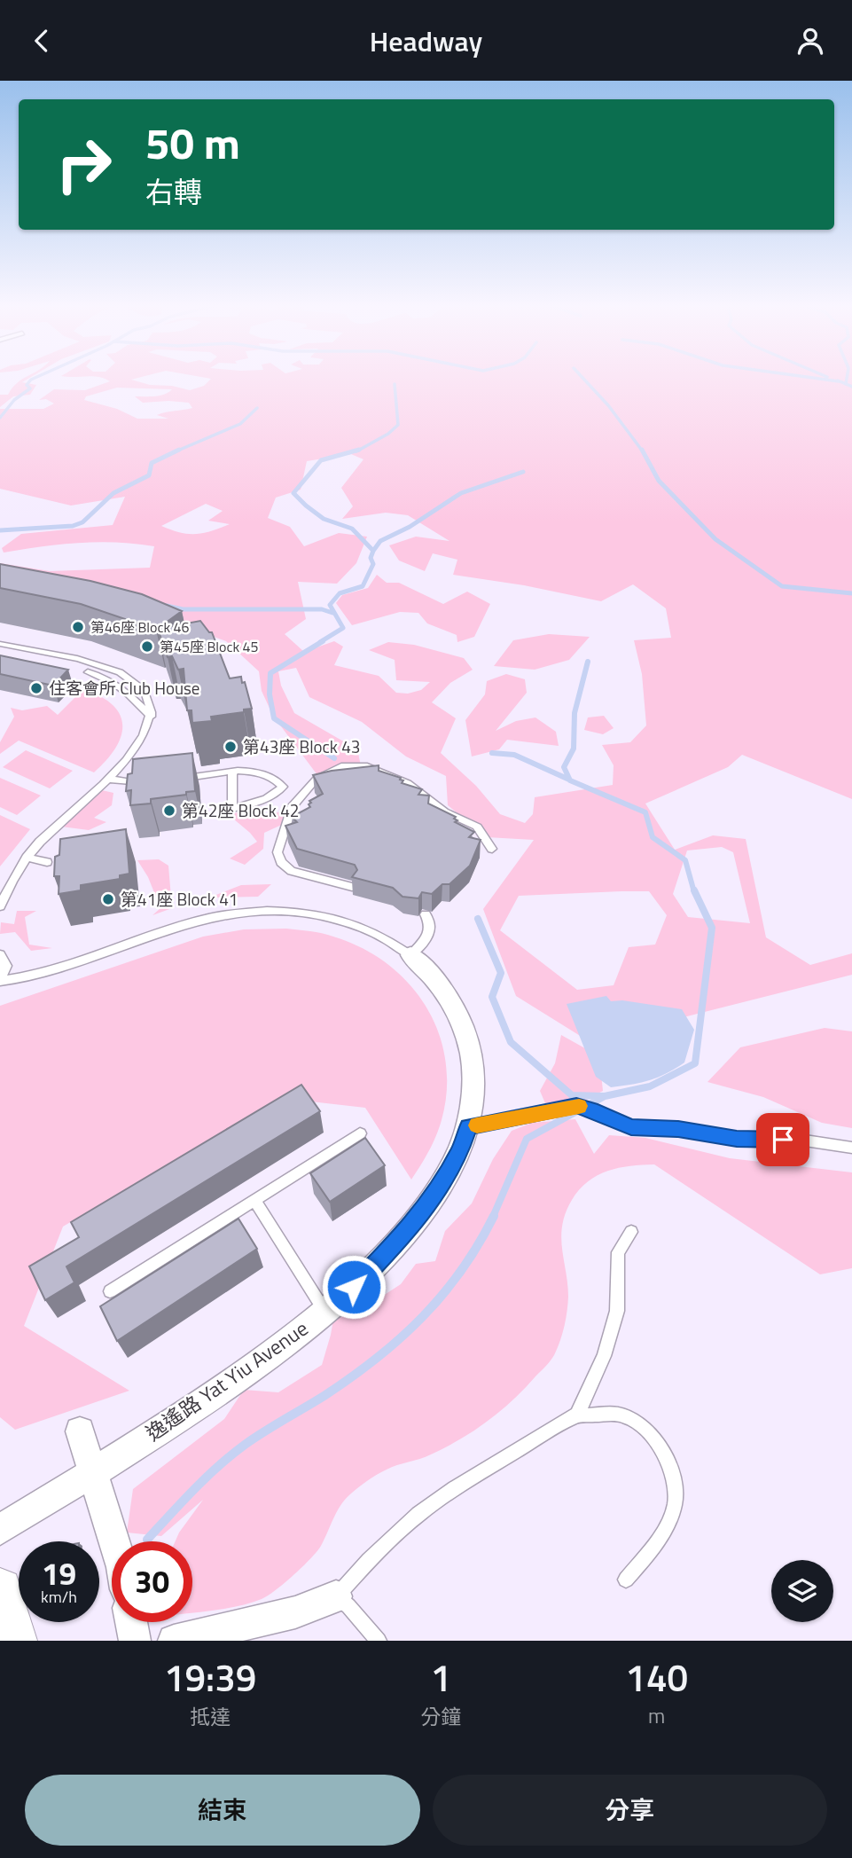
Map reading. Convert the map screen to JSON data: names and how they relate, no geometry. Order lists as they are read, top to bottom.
{
  "streets": {
    "street": ["逸遙路 Yat Yiu Avenue"]
  },
  "places": [
    "第46座 Block 46",
    "第45座 Block 45",
    "住客會所 Club House",
    "第43座 Block 43",
    "第42座 Block 42",
    "第41座 Block 41"
  ],
  "page": {
    "header": "Headway",
    "turn": ["50 m", "右轉"],
    "speed": "19 km/h",
    "limit": "30",
    "eta": [
      "19:39",
      "抵達",
      "1",
      "分鐘",
      "140",
      "m"
    ],
    "buttons": ["結束", "分享"]
  }
}
